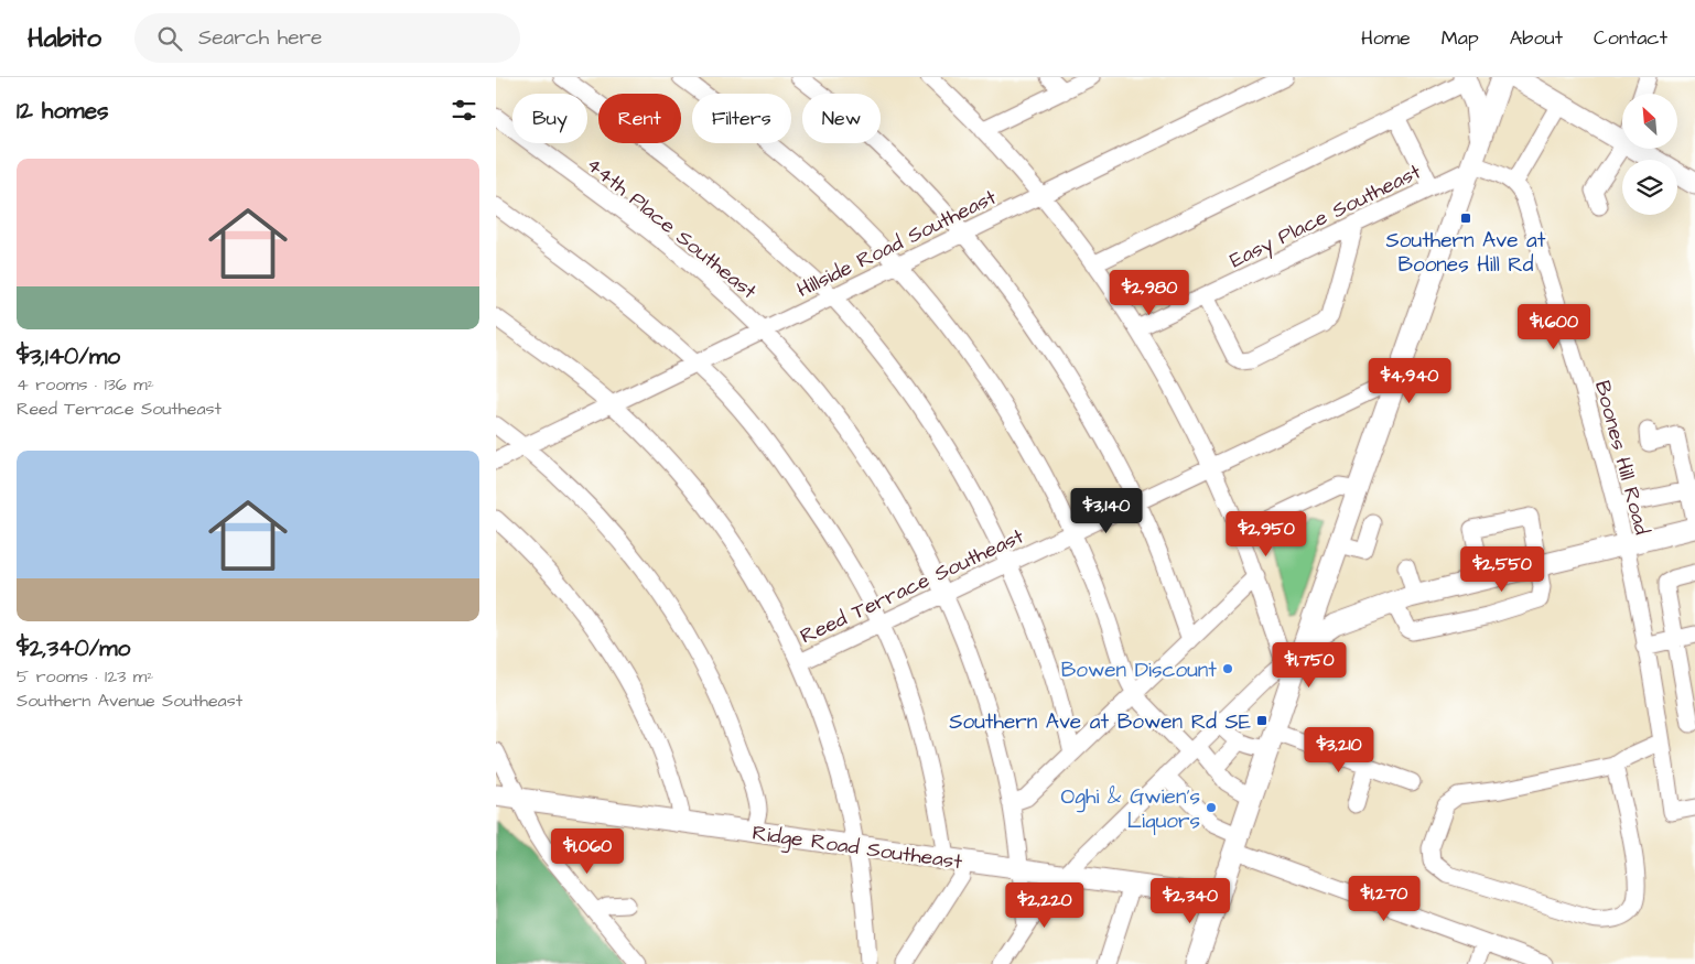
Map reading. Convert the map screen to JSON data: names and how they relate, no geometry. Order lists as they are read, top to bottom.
{
  "streets": {
    "main road": ["Ridge Road Southeast"],
    "street": [
      "Easy Place Southeast",
      "44th Place Southeast",
      "Hillside Road Southeast",
      "Boones Hill Road",
      "Reed Terrace Southeast"
    ]
  },
  "crossings": [
    ["44th Place Southeast", "Hillside Road Southeast"],
    ["44th Place Southeast", "Reed Terrace Southeast"],
    ["44th Place Southeast", "Ridge Road Southeast"]
  ],
  "places": {
    "transit": ["Southern Ave at Boones Hill Rd", "Southern Ave at Bowen Rd SE"],
    "other": ["Bowen Discount", "Oghi & Gwien's Liquors"]
  },
  "north": "top left",
  "page": {
    "header": "Habito",
    "search": "Search here",
    "nav": [
      "Home",
      "Map",
      "About",
      "Contact"
    ],
    "heading": "12 homes",
    "chip": [
      "Buy",
      "Rent",
      "Filters",
      "New"
    ],
    "list": [
      {
        "name": "$3,140/mo",
        "note": "4 rooms · 136 m² · Reed Terrace Southeast"
      },
      {
        "name": "$2,340/mo",
        "note": "5 rooms · 123 m² · Southern Avenue Southeast"
      }
    ],
    "price": [
      "$2,980",
      "$1,600",
      "$4,940",
      "$3,140",
      "$2,950",
      "$2,550",
      "$1,750",
      "$3,210",
      "$1,060",
      "$1,270",
      "$2,340",
      "$2,220"
    ]
  }
}
